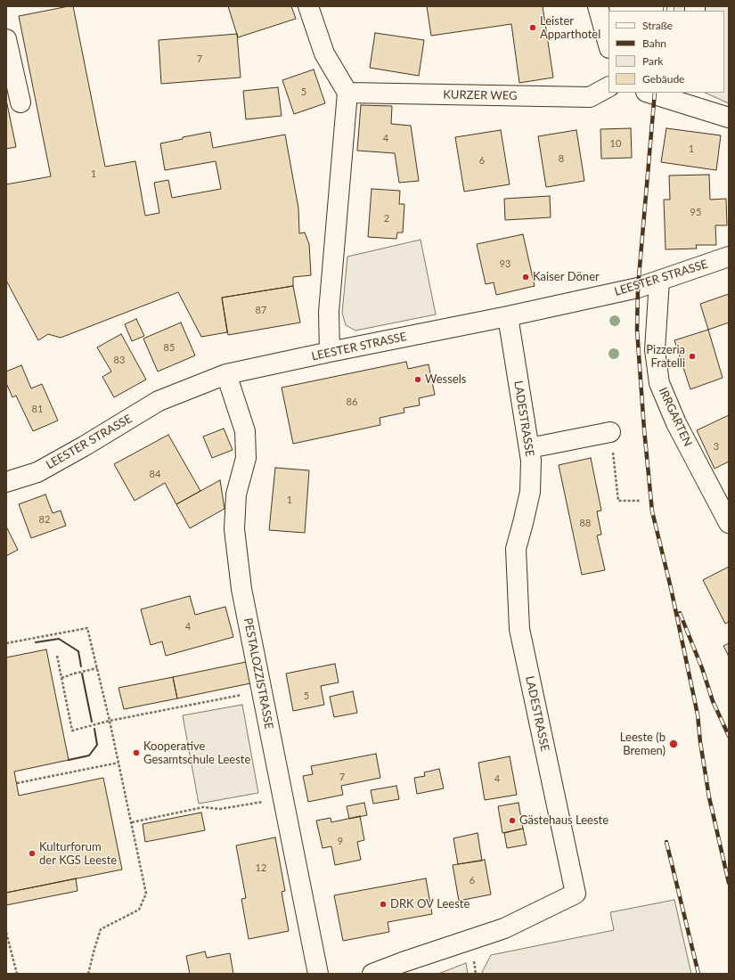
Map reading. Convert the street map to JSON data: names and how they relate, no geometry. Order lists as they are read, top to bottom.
{
  "streets": {
    "street": [
      "KURZER WEG",
      "LEESTER STRASSE",
      "IRRGARTEN",
      "LADESTRASSE",
      "PESTALOZZISTRASSE"
    ]
  },
  "crossings": [
    ["LEESTER STRASSE", "IRRGARTEN"],
    ["LEESTER STRASSE", "LADESTRASSE"],
    ["LEESTER STRASSE", "PESTALOZZISTRASSE"]
  ],
  "places": [
    "Leister Apparthotel",
    "Kaiser Döner",
    "Pizzeria Fratelli",
    "Wessels",
    "Leeste (b Bremen)",
    "Kooperative Gesamtschule Leeste",
    "Gästehaus Leeste",
    "Kulturforum der KGS Leeste",
    "DRK OV Leeste"
  ],
  "house_numbers": [
    "7",
    "5",
    "4",
    "10",
    "1",
    "8",
    "6",
    "1",
    "95",
    "2",
    "93",
    "87",
    "85",
    "83",
    "86",
    "81",
    "3",
    "84",
    "1",
    "82",
    "88",
    "4",
    "5",
    "7",
    "4",
    "9",
    "12",
    "6"
  ],
  "legend": [
    "Straße",
    "Bahn",
    "Park",
    "Gebäude"
  ]
}
